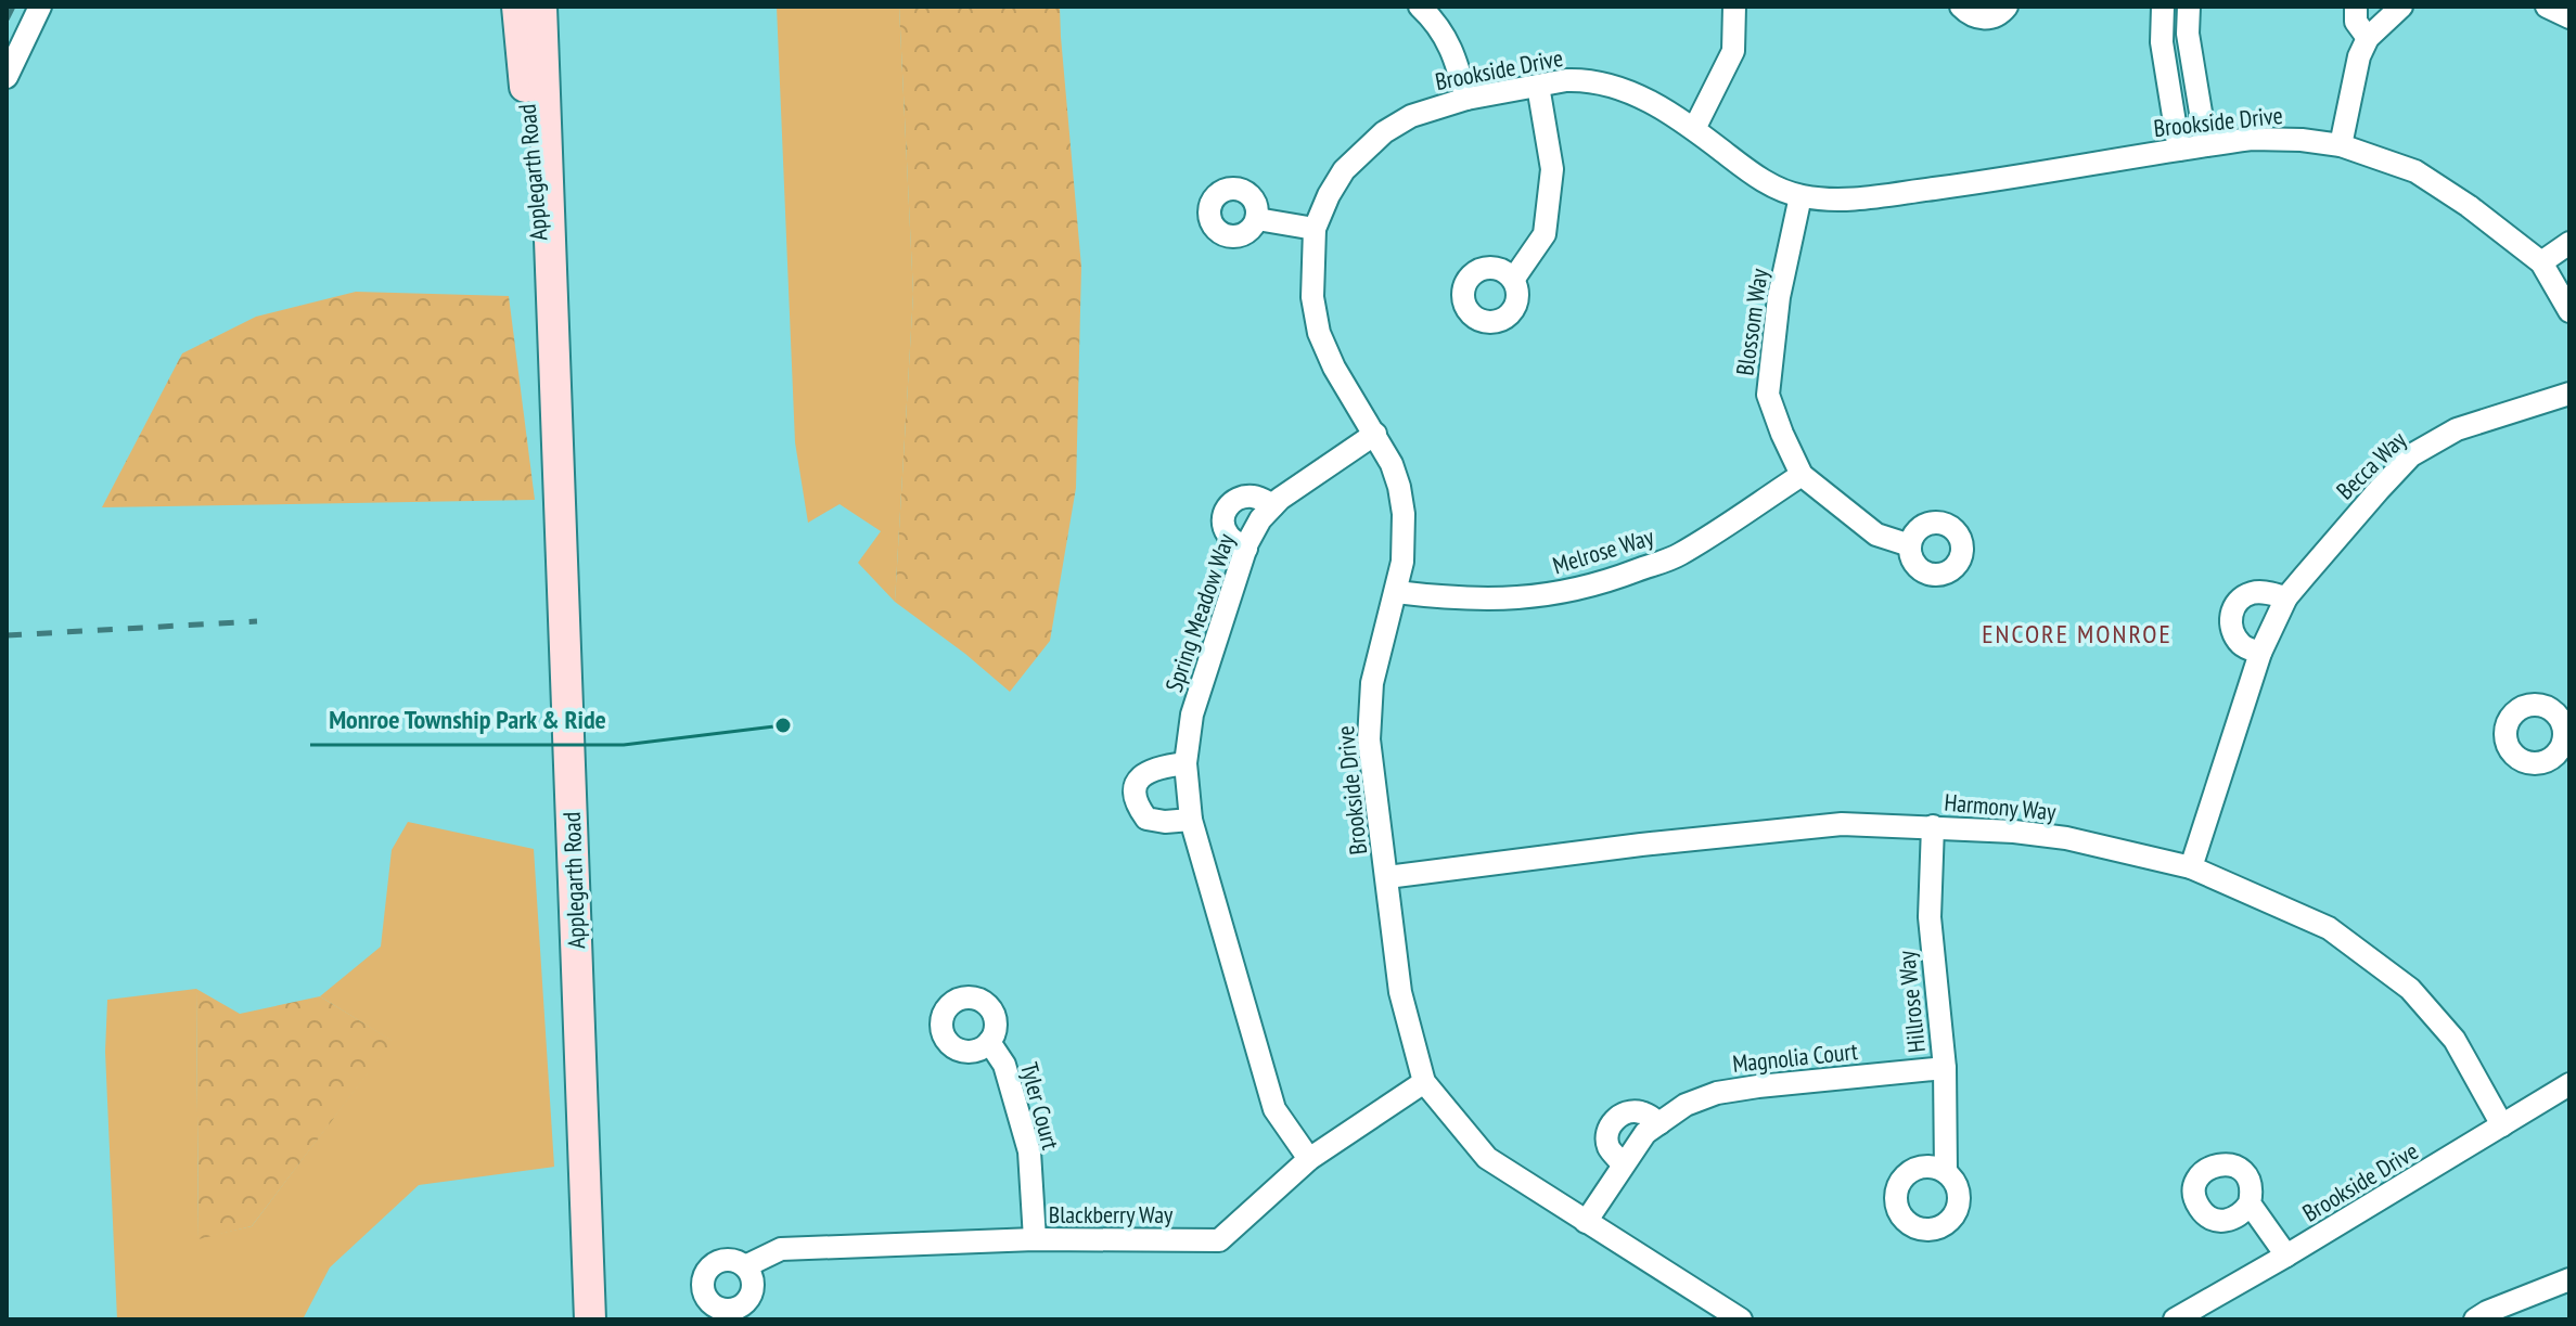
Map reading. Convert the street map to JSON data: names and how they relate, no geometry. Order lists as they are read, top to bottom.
{
  "streets": {
    "main road": ["Applegarth Road"],
    "street": [
      "Brookside Drive",
      "Blossom Way",
      "Becca Way",
      "Melrose Way",
      "Spring Meadow Way",
      "Harmony Way",
      "Hillrose Way",
      "Magnolia Court",
      "Tyler Court",
      "Blackberry Way"
    ]
  },
  "crossings": [
    ["Brookside Drive", "Blossom Way"],
    ["Brookside Drive", "Melrose Way"],
    ["Brookside Drive", "Spring Meadow Way"],
    ["Brookside Drive", "Harmony Way"],
    ["Brookside Drive", "Magnolia Court"],
    ["Brookside Drive", "Blackberry Way"],
    ["Blossom Way", "Melrose Way"],
    ["Becca Way", "Harmony Way"],
    ["Spring Meadow Way", "Blackberry Way"],
    ["Harmony Way", "Hillrose Way"],
    ["Hillrose Way", "Magnolia Court"],
    ["Tyler Court", "Blackberry Way"]
  ],
  "districts": ["ENCORE MONROE"],
  "places": ["Monroe Township Park & Ride"]
}
